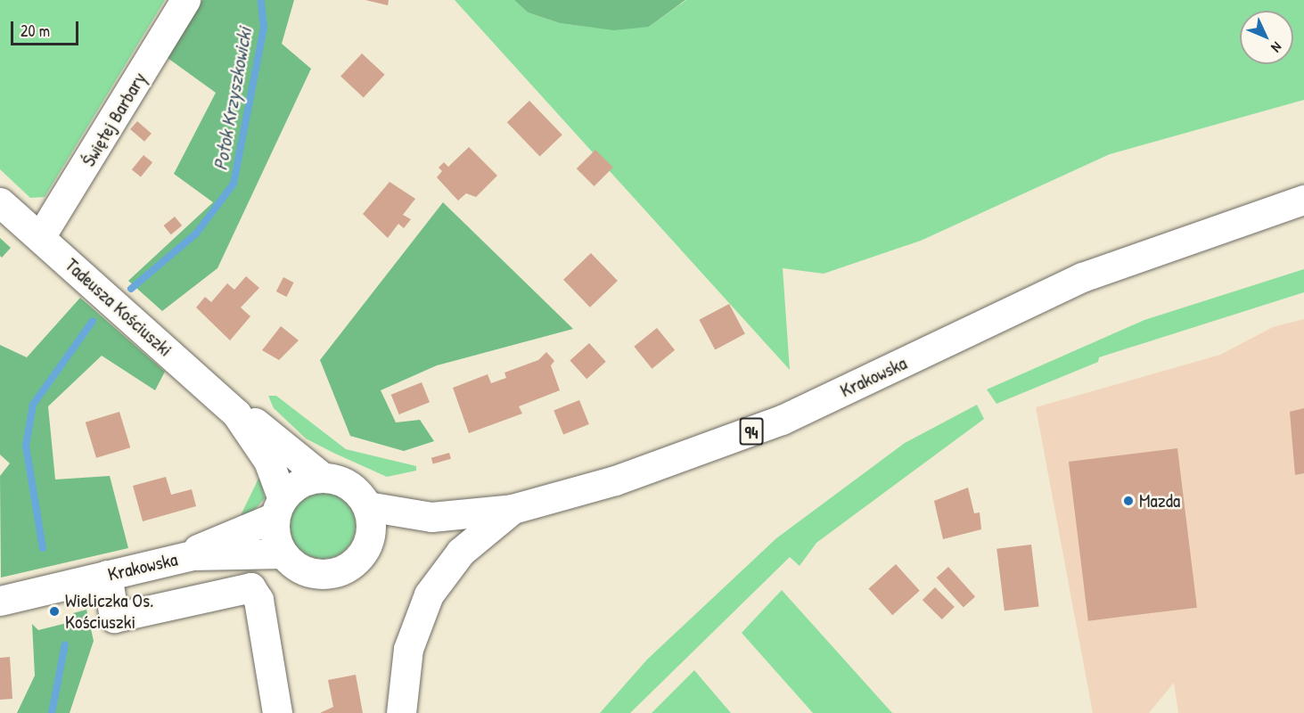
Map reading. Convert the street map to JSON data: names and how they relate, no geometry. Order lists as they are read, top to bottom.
{
  "streets": {
    "main road": [
      "Świętej Barbary",
      "Tadeusza Kościuszki",
      "Krakowska",
      "94"
    ]
  },
  "crossings": [
    ["Świętej Barbary", "Tadeusza Kościuszki"],
    ["Tadeusza Kościuszki", "Krakowska"],
    ["Krakowska", "94"]
  ],
  "water": ["Potok Krzyszkowicki"],
  "places": ["Mazda", "Wieliczka Os. Kościuszki"],
  "scale_bar": "20 m",
  "north": "bottom right"
}
